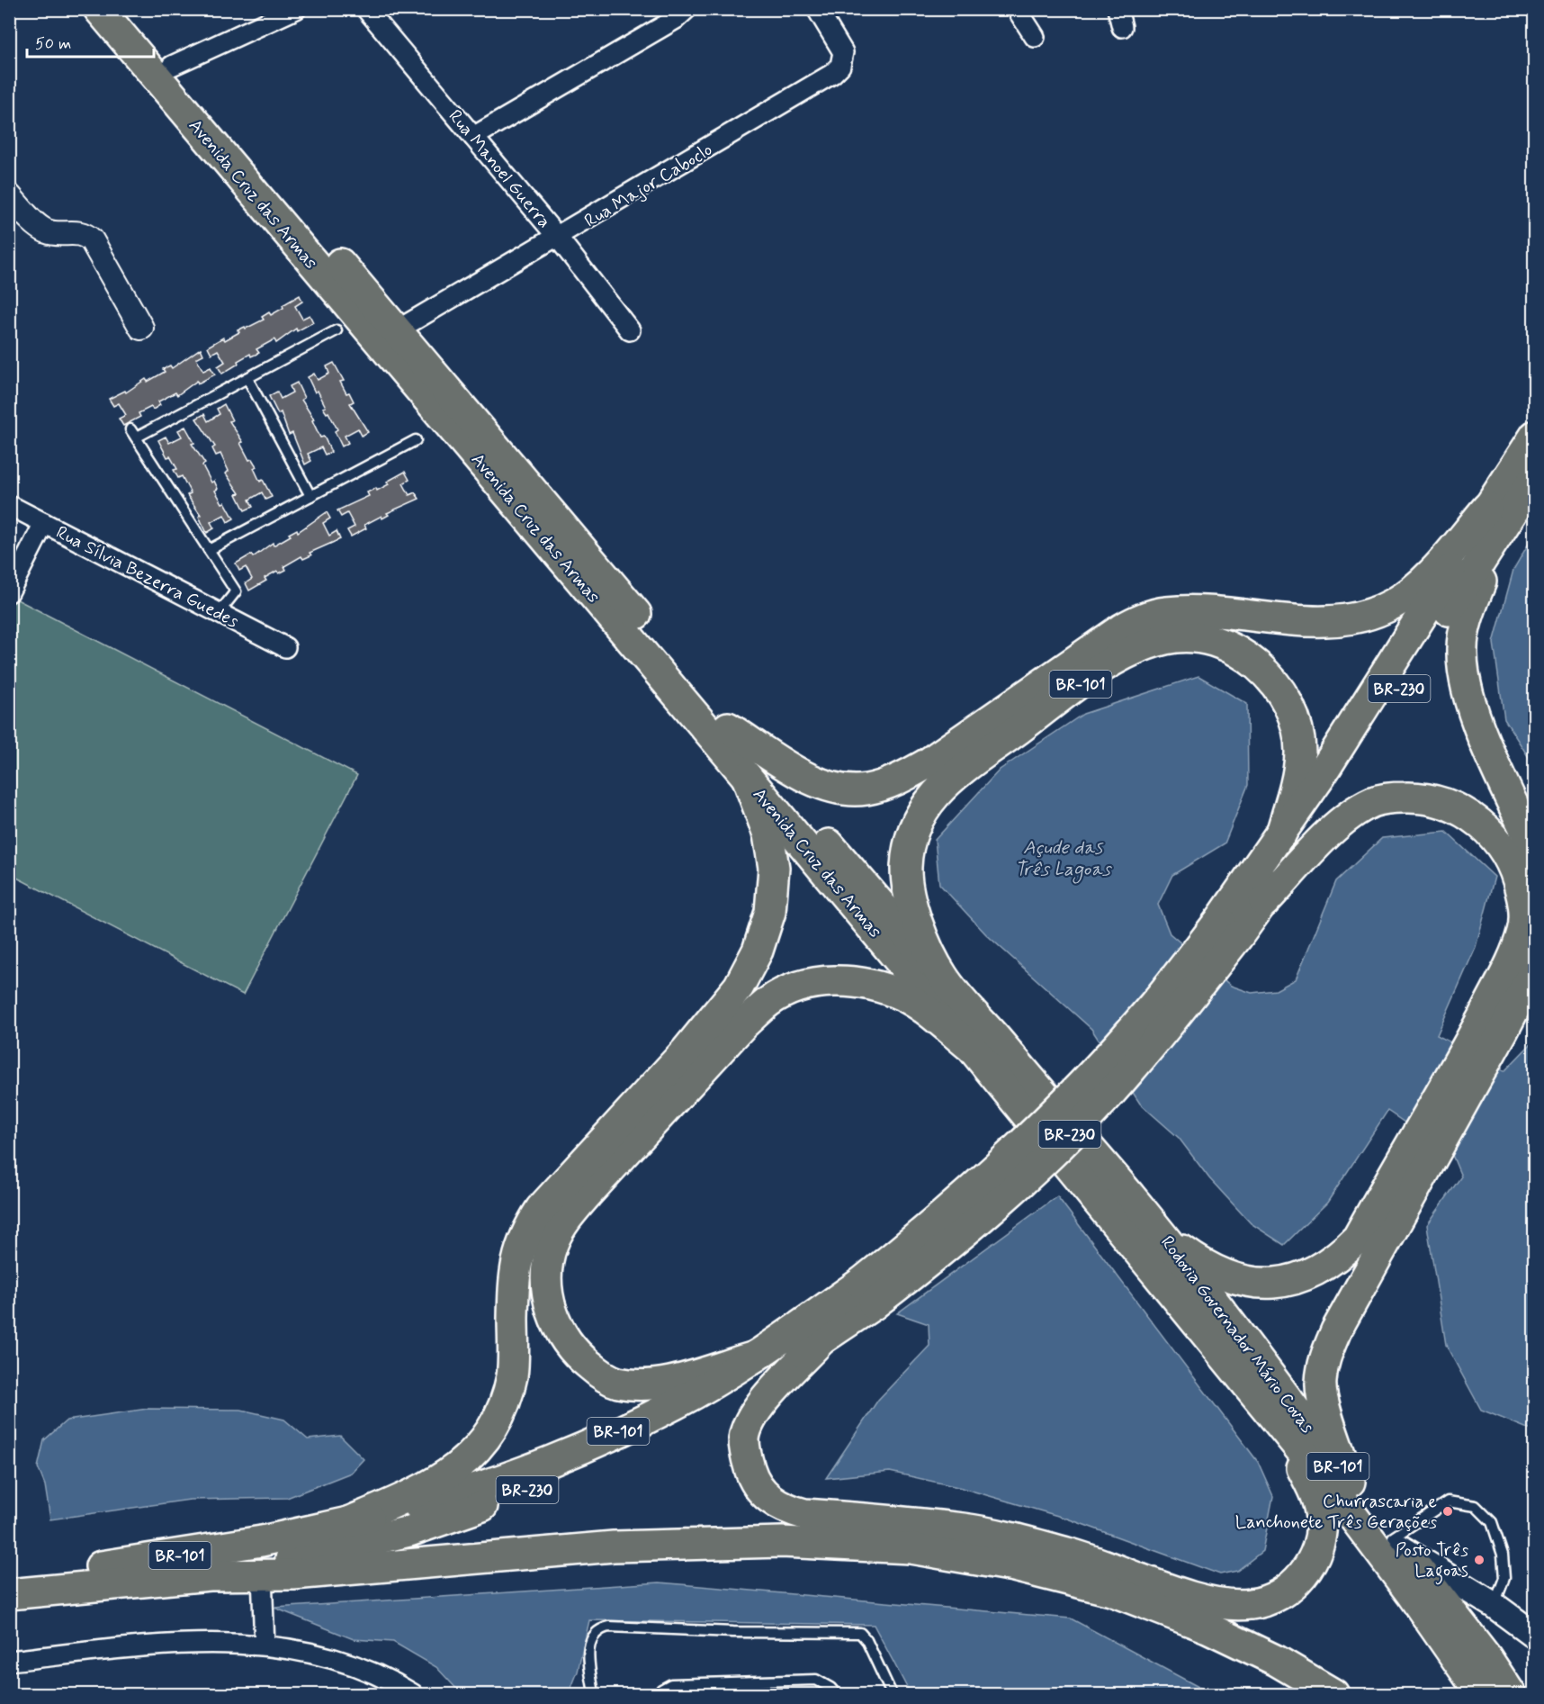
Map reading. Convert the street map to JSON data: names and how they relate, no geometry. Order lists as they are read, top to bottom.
{
  "streets": {
    "main road": [
      "Avenida Cruz das Armas",
      "BR-101",
      "BR-230",
      "Rodovia Governador Mário Covas"
    ],
    "street": ["Rua Manoel Guerra", "Rua Major Caboclo", "Rua Sílvia Bezerra Guedes"]
  },
  "crossings": [
    ["Rua Manoel Guerra", "Rua Major Caboclo"],
    ["Rua Major Caboclo", "Avenida Cruz das Armas"],
    ["Avenida Cruz das Armas", "BR-101"],
    ["Avenida Cruz das Armas", "Rodovia Governador Mário Covas"],
    ["BR-101", "BR-230"],
    ["BR-101", "Rodovia Governador Mário Covas"]
  ],
  "water": ["Açude das Três Lagoas"],
  "places": ["Churrascaria e Lanchonete Três Gerações", "Posto Três Lagoas"],
  "scale_bar": "50 m"
}
